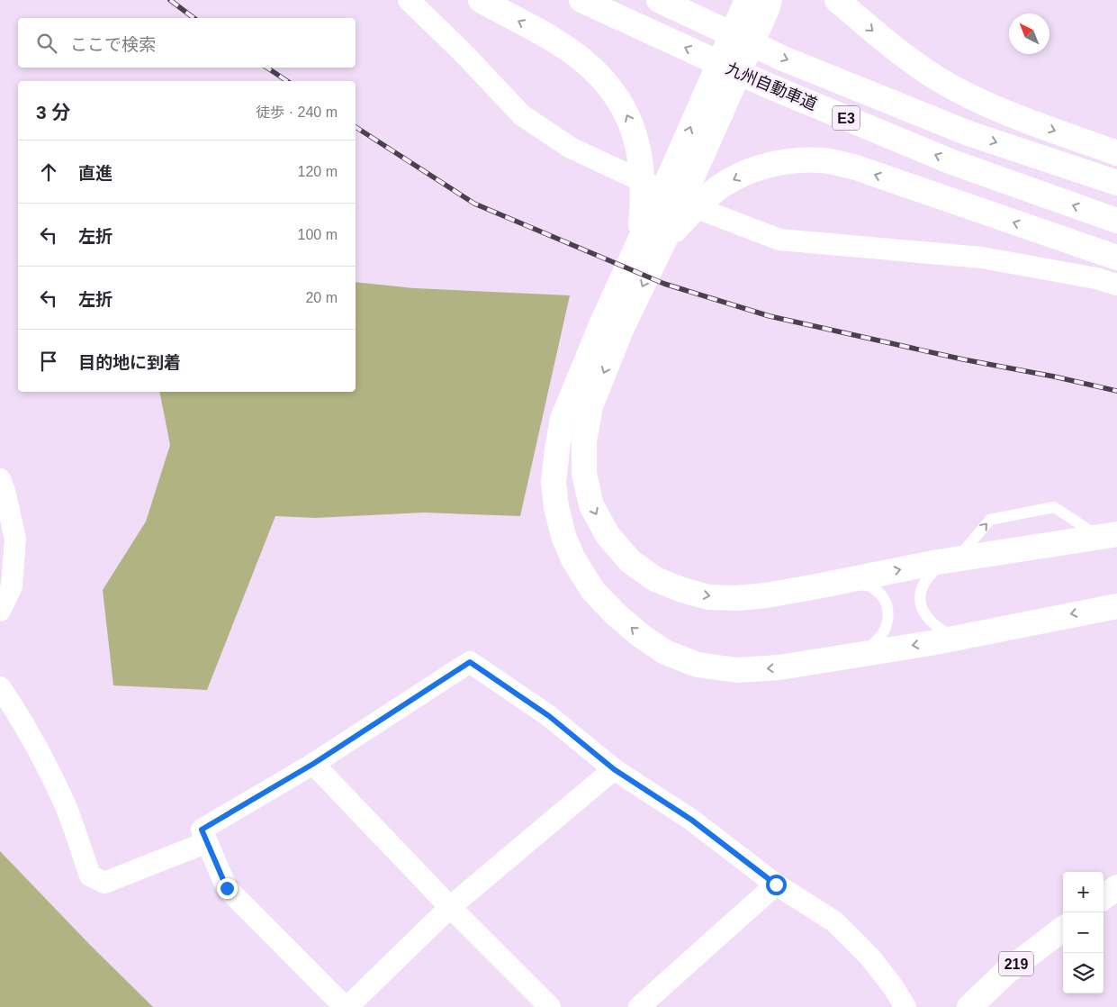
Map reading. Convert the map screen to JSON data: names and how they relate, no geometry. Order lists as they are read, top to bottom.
{
  "streets": {
    "highway": ["九州自動車道", "E3", "219"]
  },
  "north": "top left",
  "page": {
    "search": "ここで検索",
    "heading": ["3 分", "徒歩 · 240 m"],
    "list": [
      ["直進", "120 m"],
      ["左折", "100 m"],
      ["左折", "20 m"],
      "目的地に到着"
    ],
    "map_buttons": ["+", "−"]
  }
}
